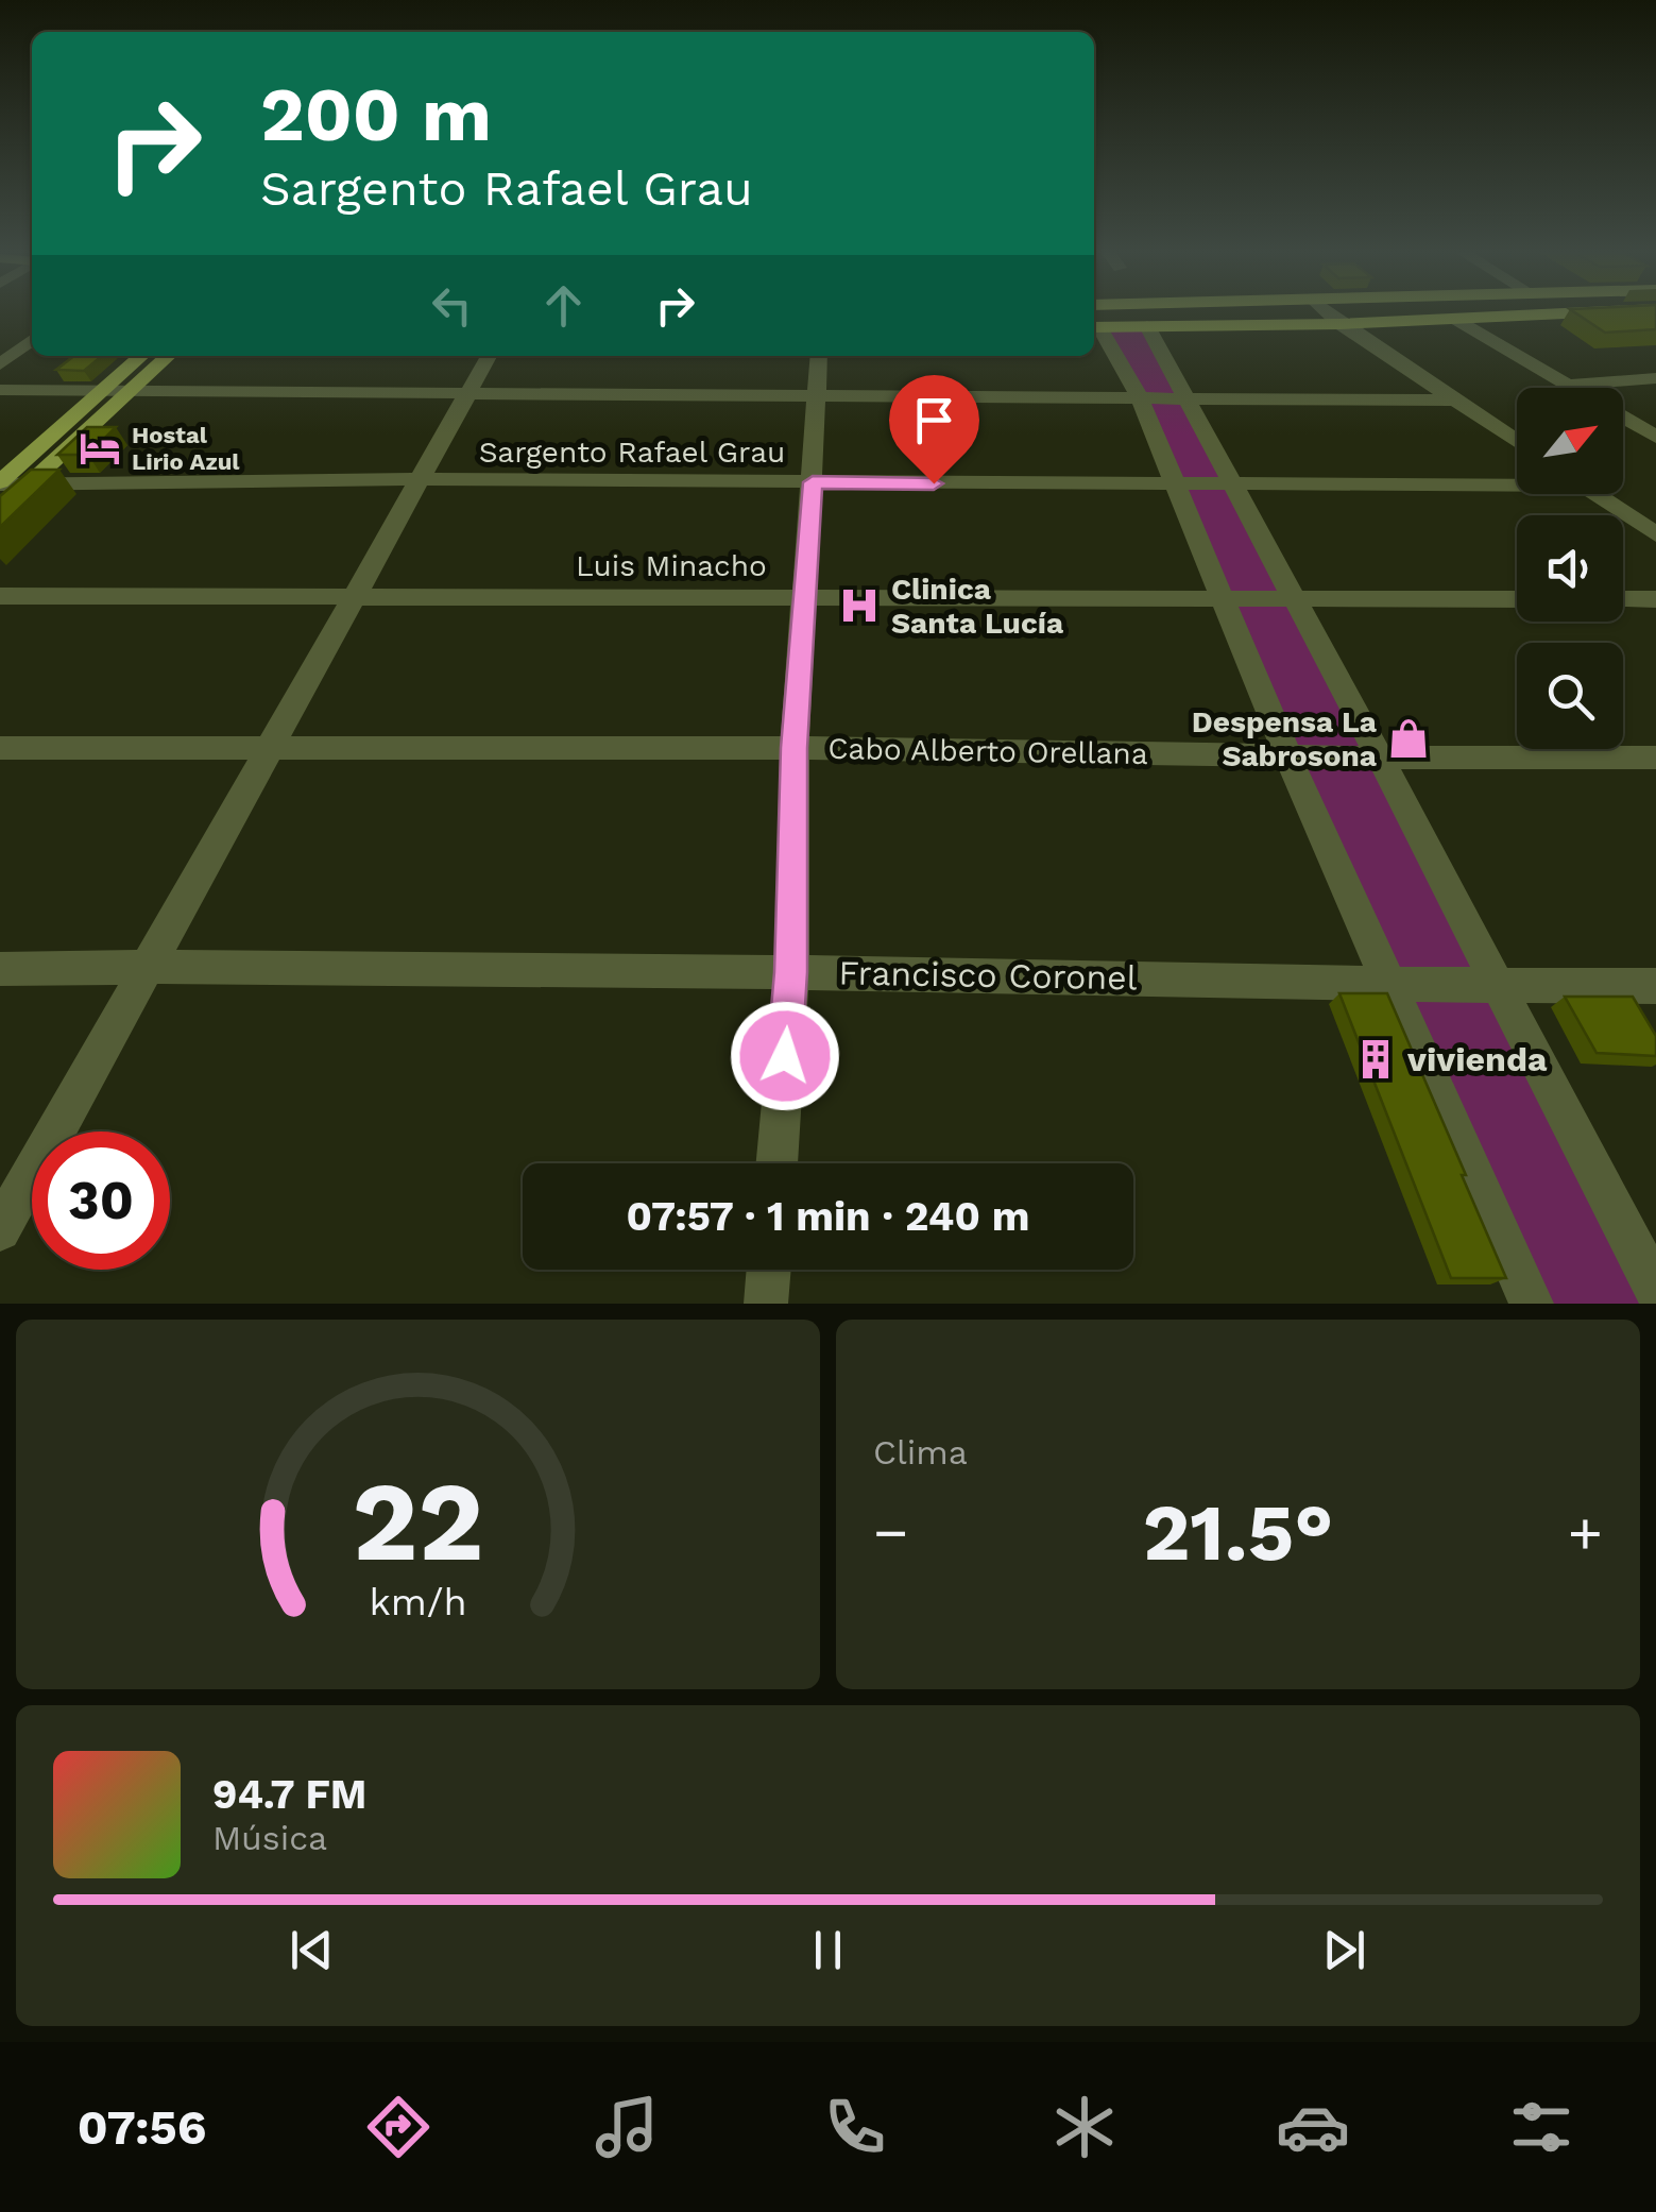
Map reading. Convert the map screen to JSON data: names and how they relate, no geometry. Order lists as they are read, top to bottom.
{
  "streets": {
    "street": [
      "Sargento Rafael Grau",
      "Luis Minacho",
      "Cabo Alberto Orellana",
      "Francisco Coronel"
    ]
  },
  "places": {
    "hotel": ["Hostal Lirio Azul"],
    "hospital": ["Clinica Santa Lucía"],
    "shop": ["Despensa La Sabrosona"],
    "building": ["vivienda"]
  },
  "north": "top right",
  "page": {
    "turn": ["200 m", "Sargento Rafael Grau"],
    "limit": "30",
    "trip": "07:57 · 1 min · 240 m",
    "tile": "Clima",
    "heat": ["−", "21.5°", "+"],
    "song": ["94.7 FM", "Música"],
    "tabs": "07:56",
    "gauge": ["22", "km/h"]
  }
}
